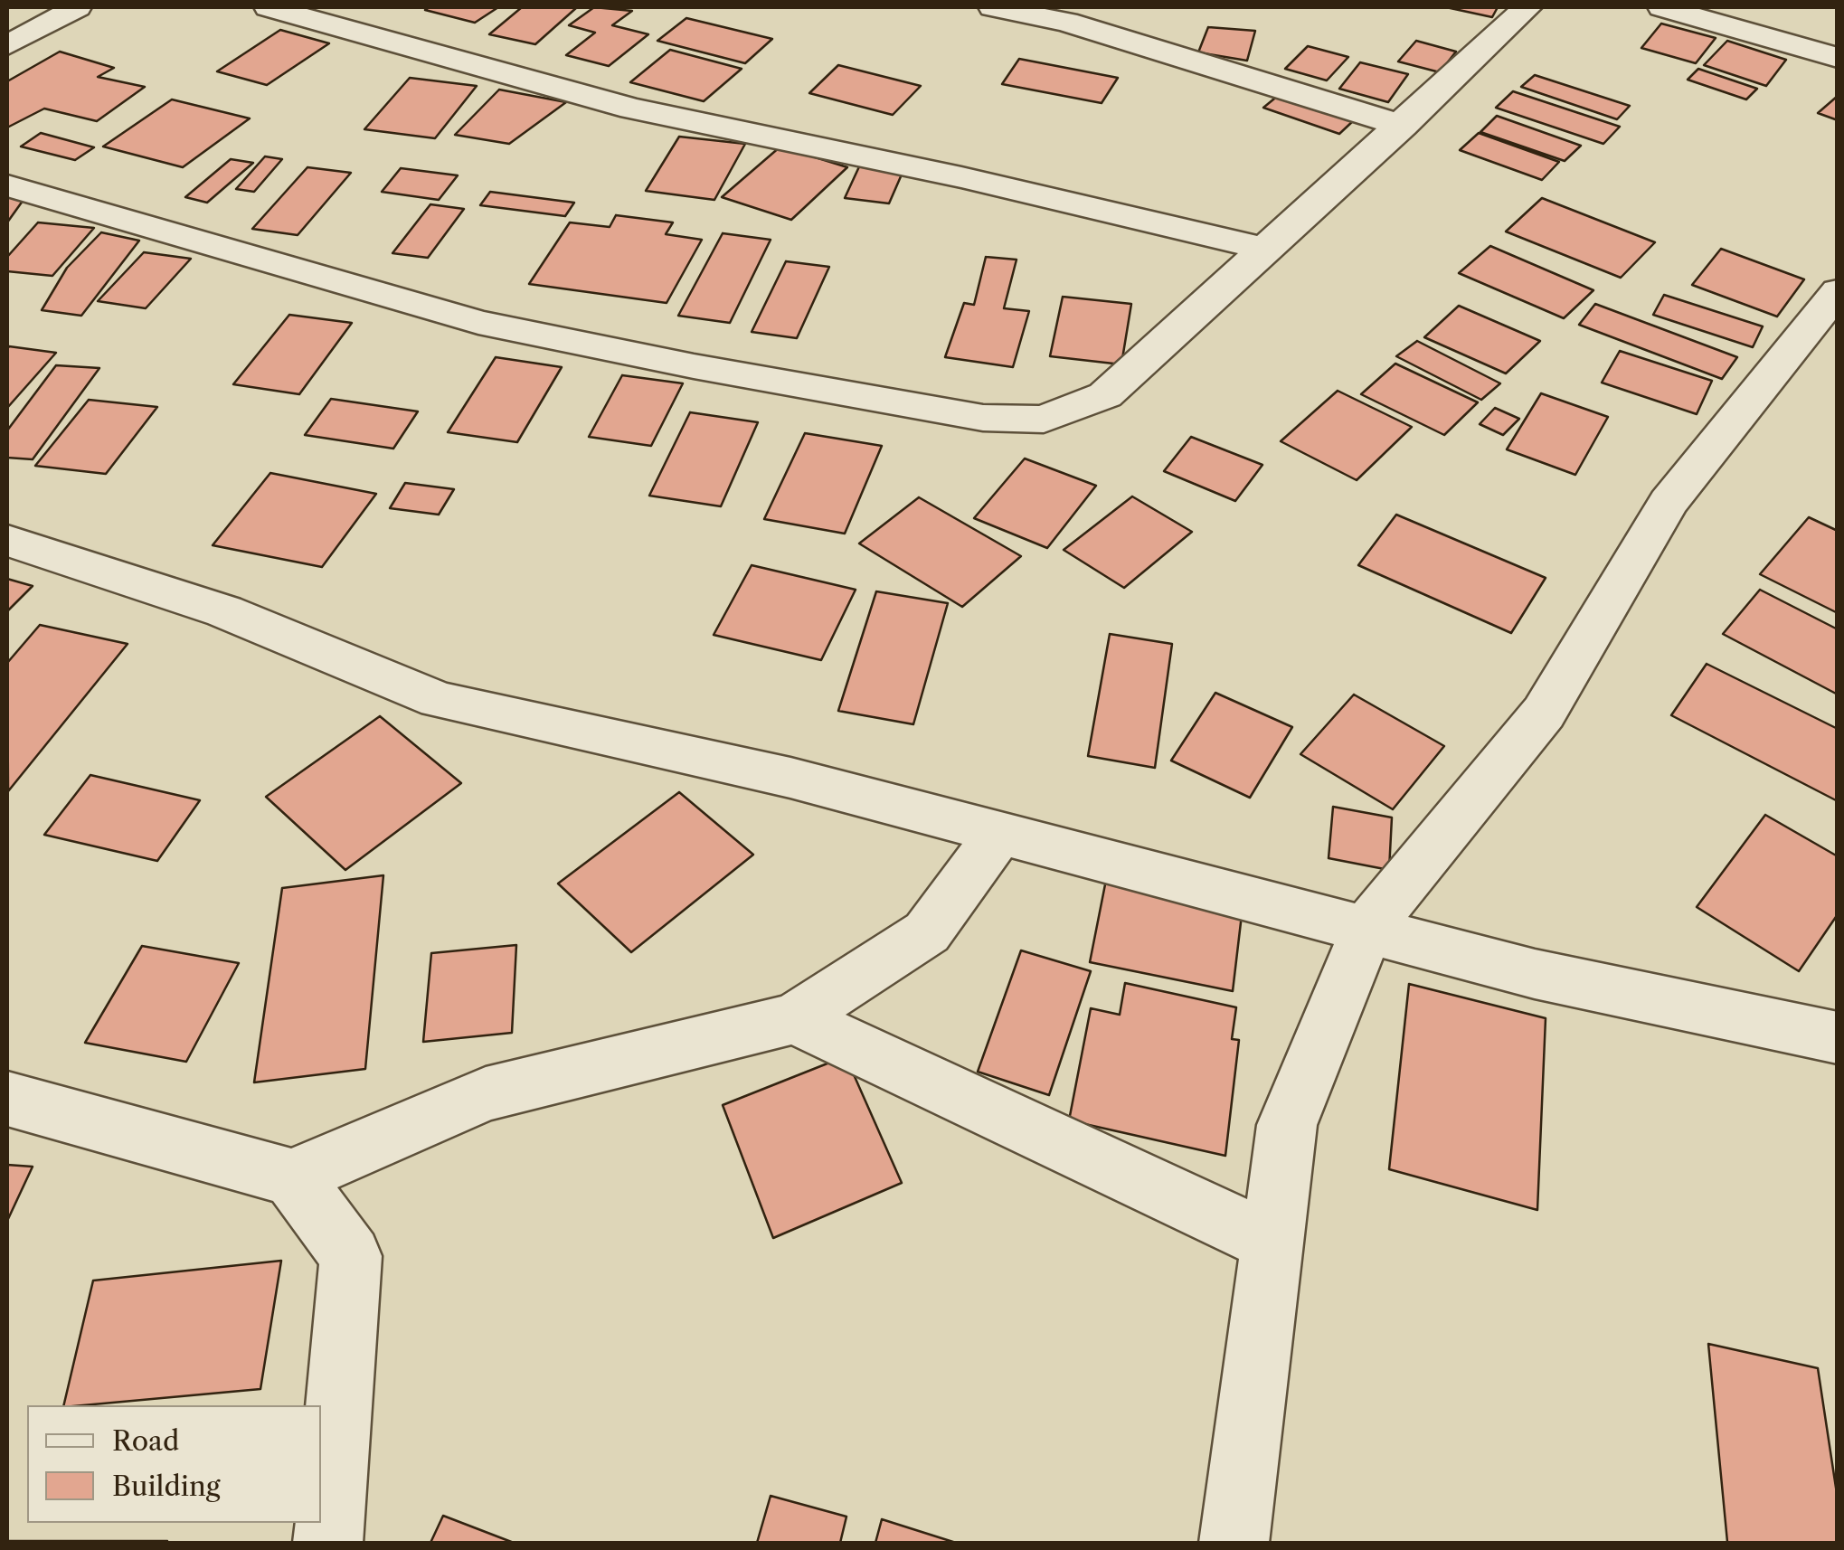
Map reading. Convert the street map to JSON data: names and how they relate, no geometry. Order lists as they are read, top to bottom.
{
  "legend": ["Road", "Building"]
}
